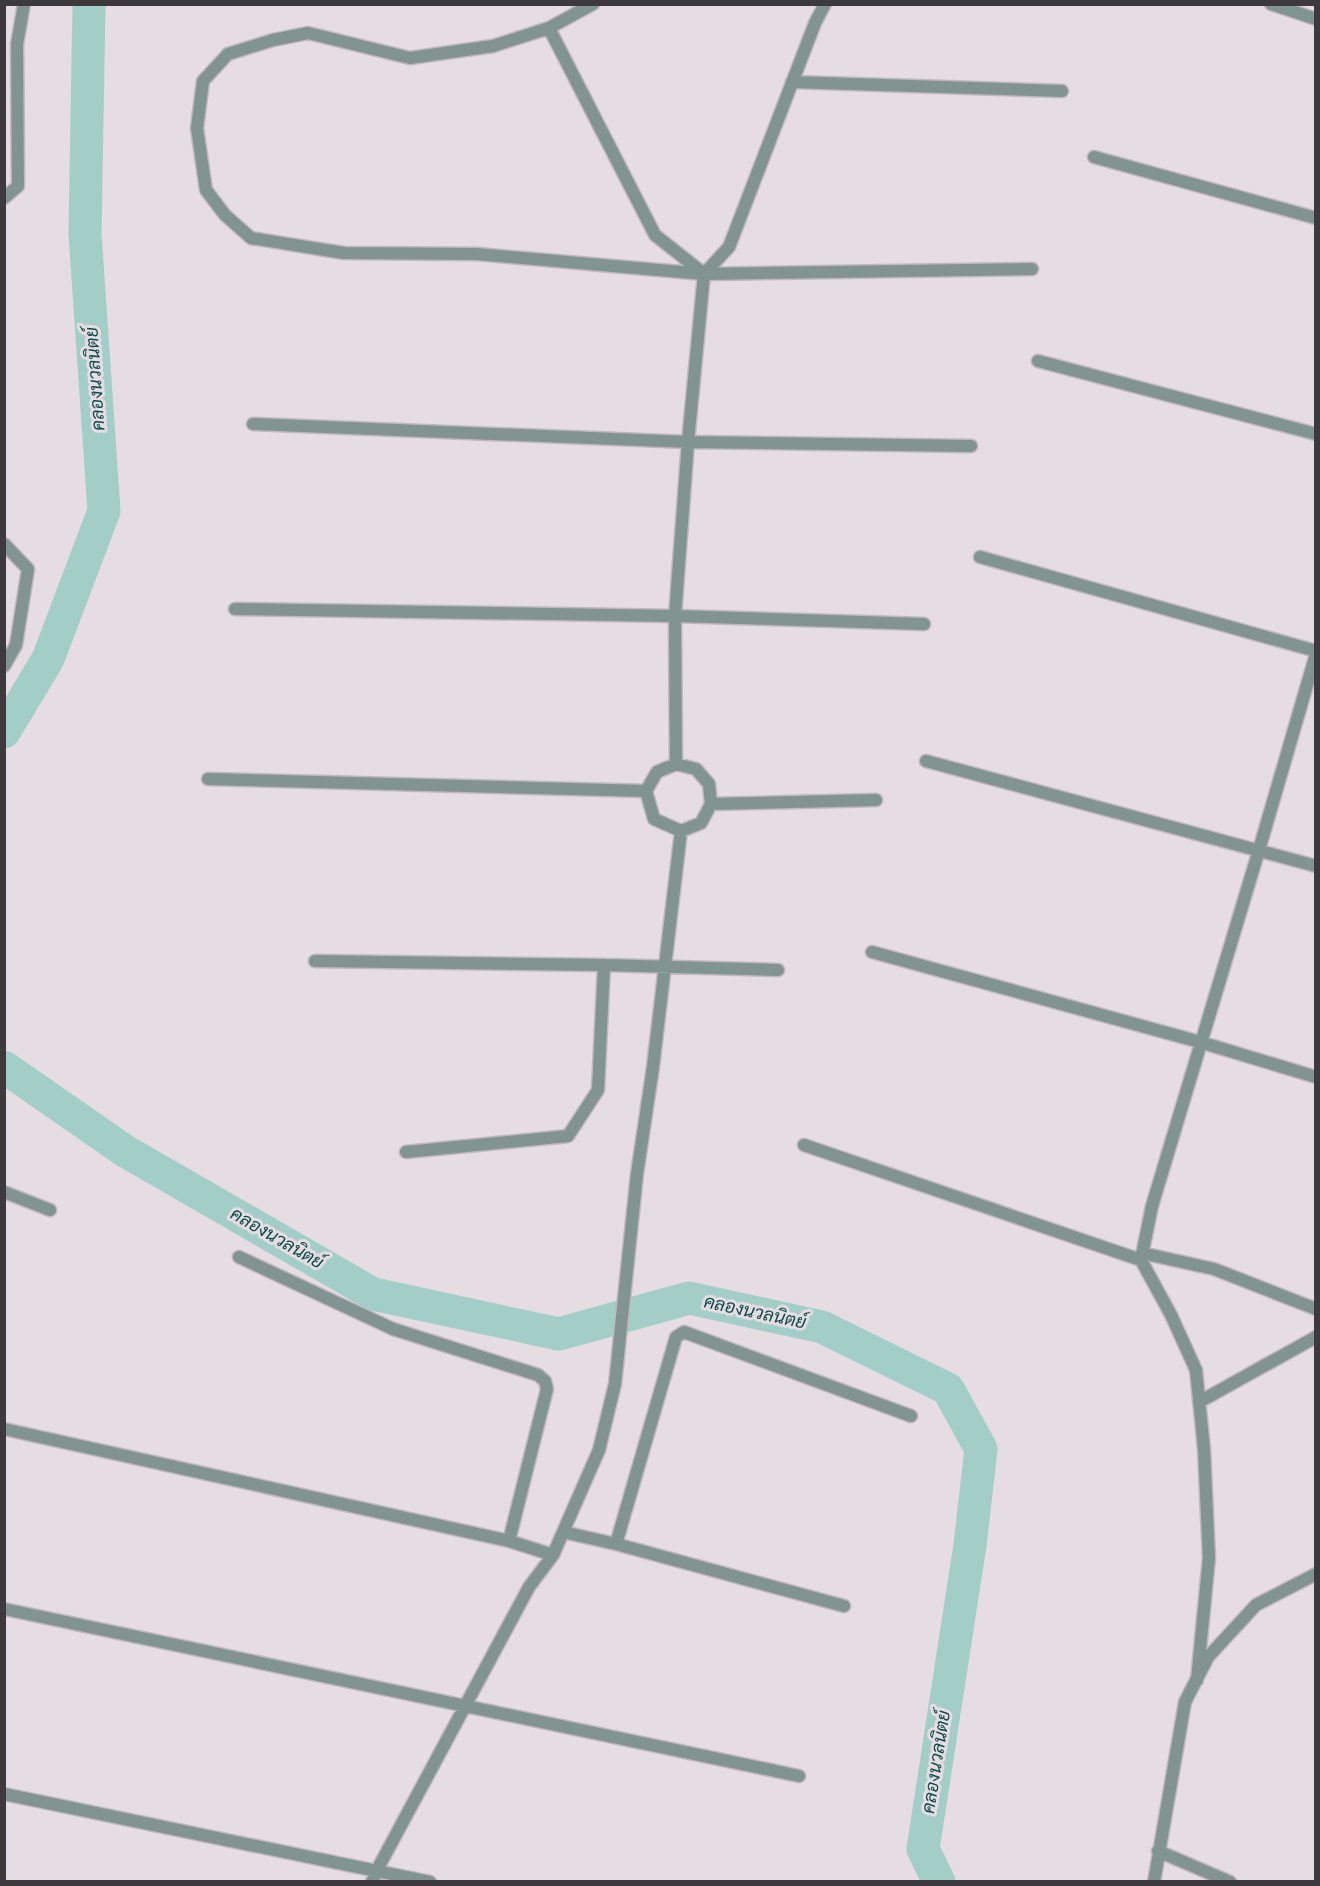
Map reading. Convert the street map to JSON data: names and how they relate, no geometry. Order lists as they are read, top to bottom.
{
  "water": ["คลองนวลนิตย์"]
}
